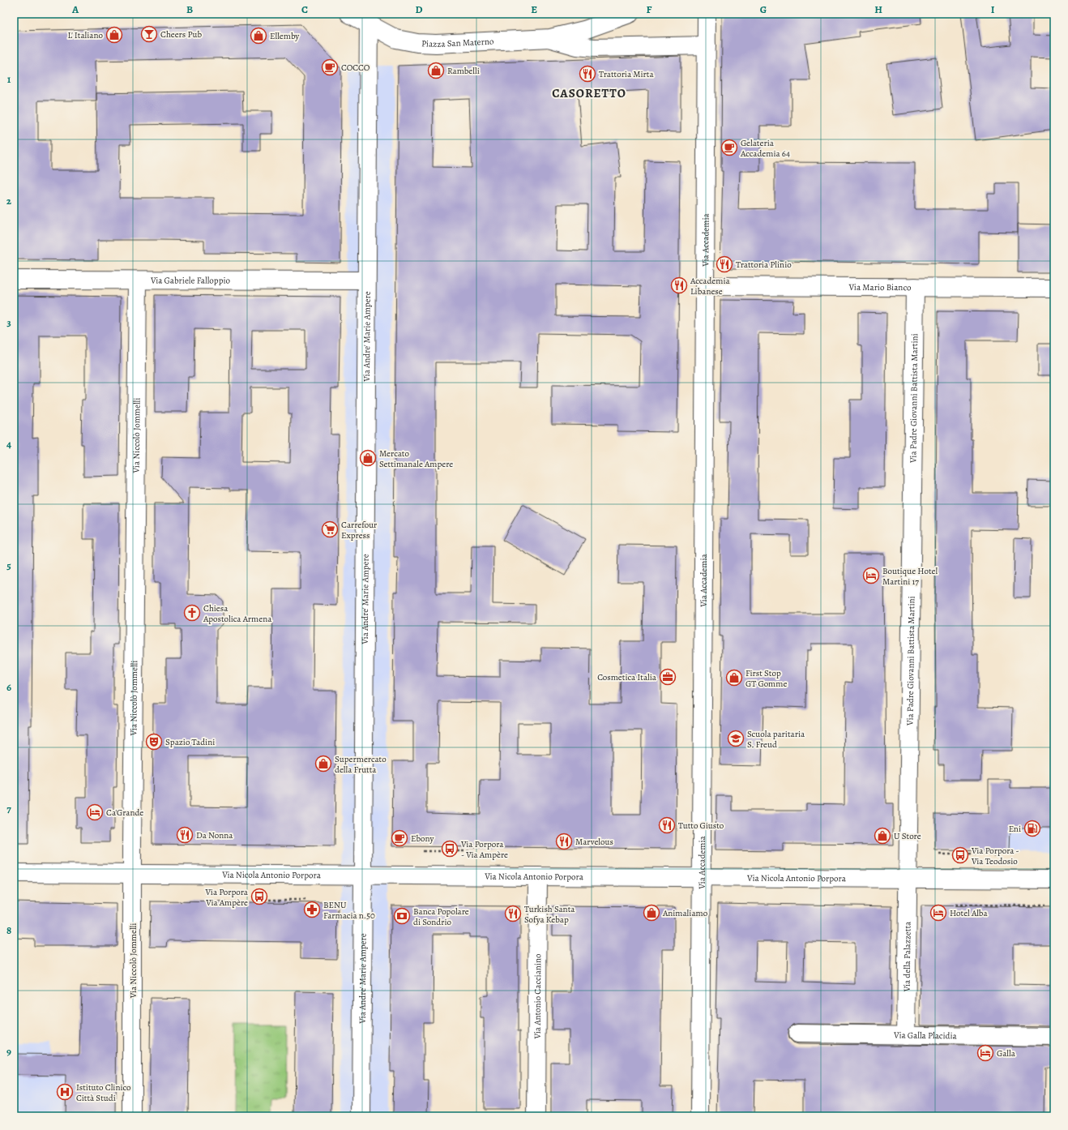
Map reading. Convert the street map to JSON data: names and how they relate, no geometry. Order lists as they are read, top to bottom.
{
  "streets": {
    "street": [
      "Piazza San Materno",
      "Via Accademia",
      "Via Gabriele Falloppio",
      "Via Mario Bianco",
      "Via Andre' Marie Ampere",
      "Via Padre Giovanni Battista Martini",
      "Via Niccolò Jommelli",
      "Via Nicola Antonio Porpora",
      "Via della Palazzetta",
      "Via Antonio Caccianino",
      "Via Galla Placidia"
    ]
  },
  "crossings": [
    ["Piazza San Materno", "Via Accademia"],
    ["Piazza San Materno", "Via Andre' Marie Ampere"],
    ["Via Accademia", "Via Mario Bianco"],
    ["Via Accademia", "Via Nicola Antonio Porpora"],
    ["Via Gabriele Falloppio", "Via Andre' Marie Ampere"],
    ["Via Gabriele Falloppio", "Via Niccolò Jommelli"],
    ["Via Mario Bianco", "Via Padre Giovanni Battista Martini"],
    ["Via Andre' Marie Ampere", "Via Nicola Antonio Porpora"],
    ["Via Padre Giovanni Battista Martini", "Via Nicola Antonio Porpora"],
    ["Via Padre Giovanni Battista Martini", "Via della Palazzetta"],
    ["Via Niccolò Jommelli", "Via Nicola Antonio Porpora"],
    ["Via Nicola Antonio Porpora", "Via della Palazzetta"],
    ["Via Nicola Antonio Porpora", "Via Antonio Caccianino"],
    ["Via della Palazzetta", "Via Galla Placidia"]
  ],
  "districts": ["CASORETTO"],
  "places": {
    "bar": ["Cheers Pub"],
    "shop": [
      "L' Italiano",
      "Ellemby",
      "Rambelli",
      "Mercato Settimanale Ampere",
      "First Stop GT Gomme",
      "Supermercato della Frutta",
      "U Store",
      "Animaliamo"
    ],
    "cafe": ["COCCO", "Gelateria Accademia 64", "Ebony"],
    "restaurant": [
      "Trattoria Mirta",
      "Trattoria Plinio",
      "Accademia Libanese",
      "Tutto Giusto",
      "Da Nonna",
      "Marvelous",
      "Turkish Santa Sofya Kebap"
    ],
    "supermarket": ["Carrefour Express"],
    "hotel": [
      "Boutique Hotel Martini 17",
      "Ca'Grande",
      "Hotel Alba",
      "Galla"
    ],
    "church": ["Chiesa Apostolica Armena"],
    "office": ["Cosmetica Italia"],
    "school or university": ["Scuola paritaria S. Freud"],
    "theatre": ["Spazio Tadini"],
    "fuel station": ["Eni"],
    "bus stop": ["Via Porpora - Via Ampère", "Via Porpora - Via Teodosio", "Via Porpora Via Ampère"],
    "pharmacy": ["BENU Farmacia n.50"],
    "bank": ["Banca Popolare di Sondrio"],
    "hospital": ["Istituto Clinico Città Studi"]
  },
  "grid": {
    "columns": [
      "A",
      "B",
      "C",
      "D",
      "E",
      "F",
      "G",
      "H",
      "I"
    ],
    "rows": [
      "1",
      "2",
      "3",
      "4",
      "5",
      "6",
      "7",
      "8",
      "9"
    ]
  }
}
